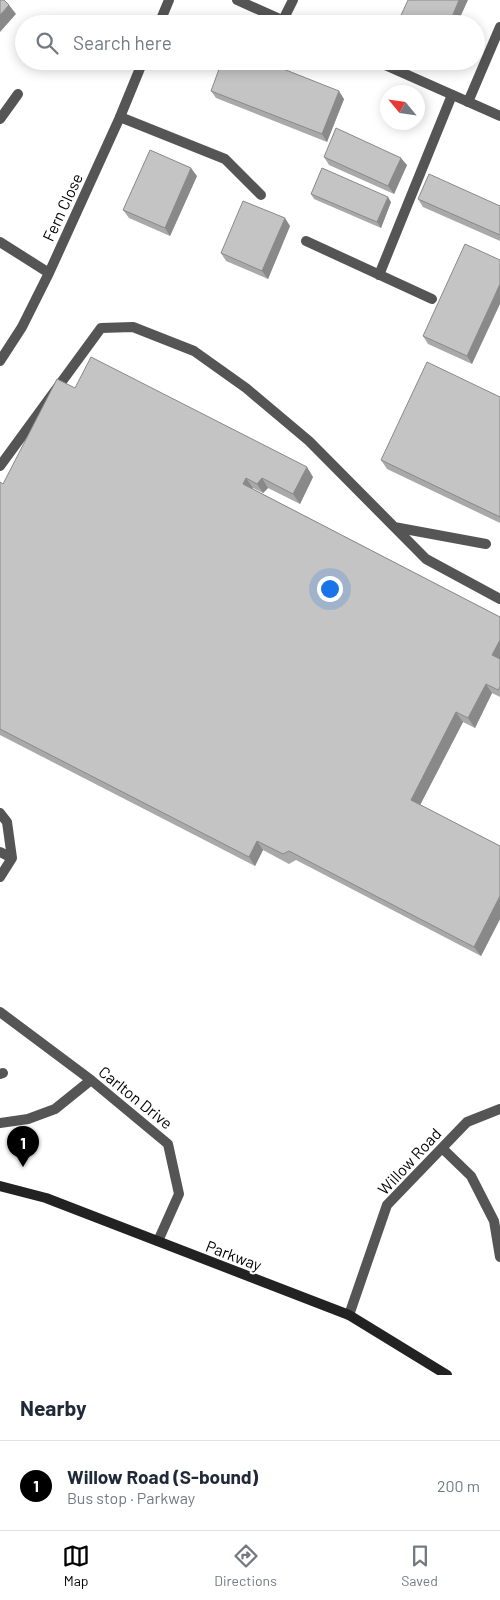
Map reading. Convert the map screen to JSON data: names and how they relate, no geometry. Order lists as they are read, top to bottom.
{
  "streets": {
    "main road": ["Parkway"],
    "street": ["Fern Close", "Carlton Drive", "Willow Road"]
  },
  "crossings": [
    ["Carlton Drive", "Parkway"],
    ["Willow Road", "Parkway"]
  ],
  "north": "top left",
  "page": {
    "search": "Search here",
    "pins": "1",
    "heading": "Nearby",
    "list": [
      {
        "mark": "1",
        "name": "Willow Road (S-bound)",
        "note": "Bus stop · Parkway",
        "value": "200 m"
      }
    ],
    "nav": ["Map", "Directions", "Saved"]
  }
}
